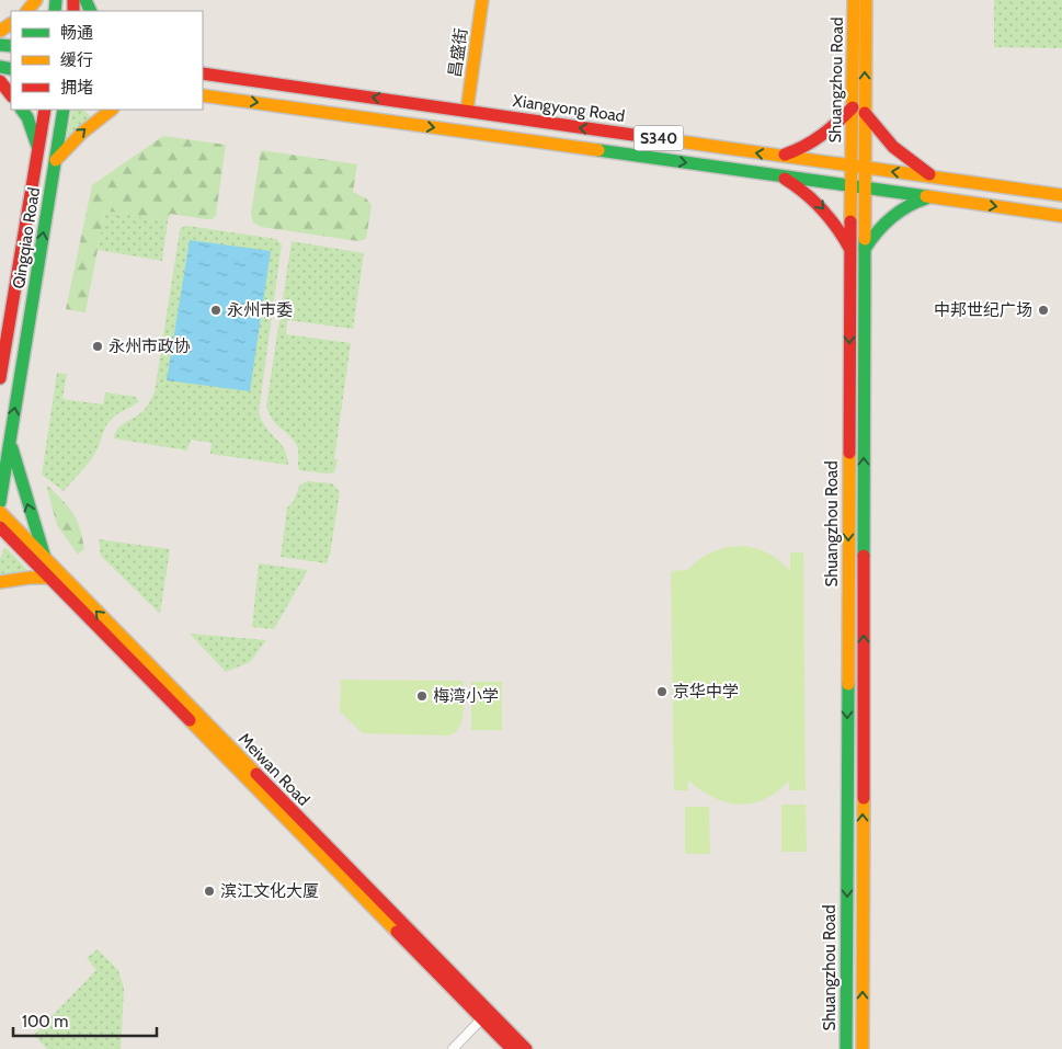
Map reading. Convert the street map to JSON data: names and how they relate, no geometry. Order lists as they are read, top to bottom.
{
  "streets": {
    "main road": [
      "昌盛街",
      "Shuangzhou Road",
      "Xiangyong Road",
      "S340",
      "Qingqiao Road",
      "Meiwan Road"
    ]
  },
  "crossings": [
    ["昌盛街", "Xiangyong Road"],
    ["Shuangzhou Road", "Xiangyong Road"],
    ["Shuangzhou Road", "S340"]
  ],
  "places": [
    "永州市委",
    "中邦世纪广场",
    "永州市政协",
    "京华中学",
    "梅湾小学",
    "滨江文化大厦"
  ],
  "legend": ["畅通", "缓行", "拥堵"],
  "scale_bar": "100 m"
}
